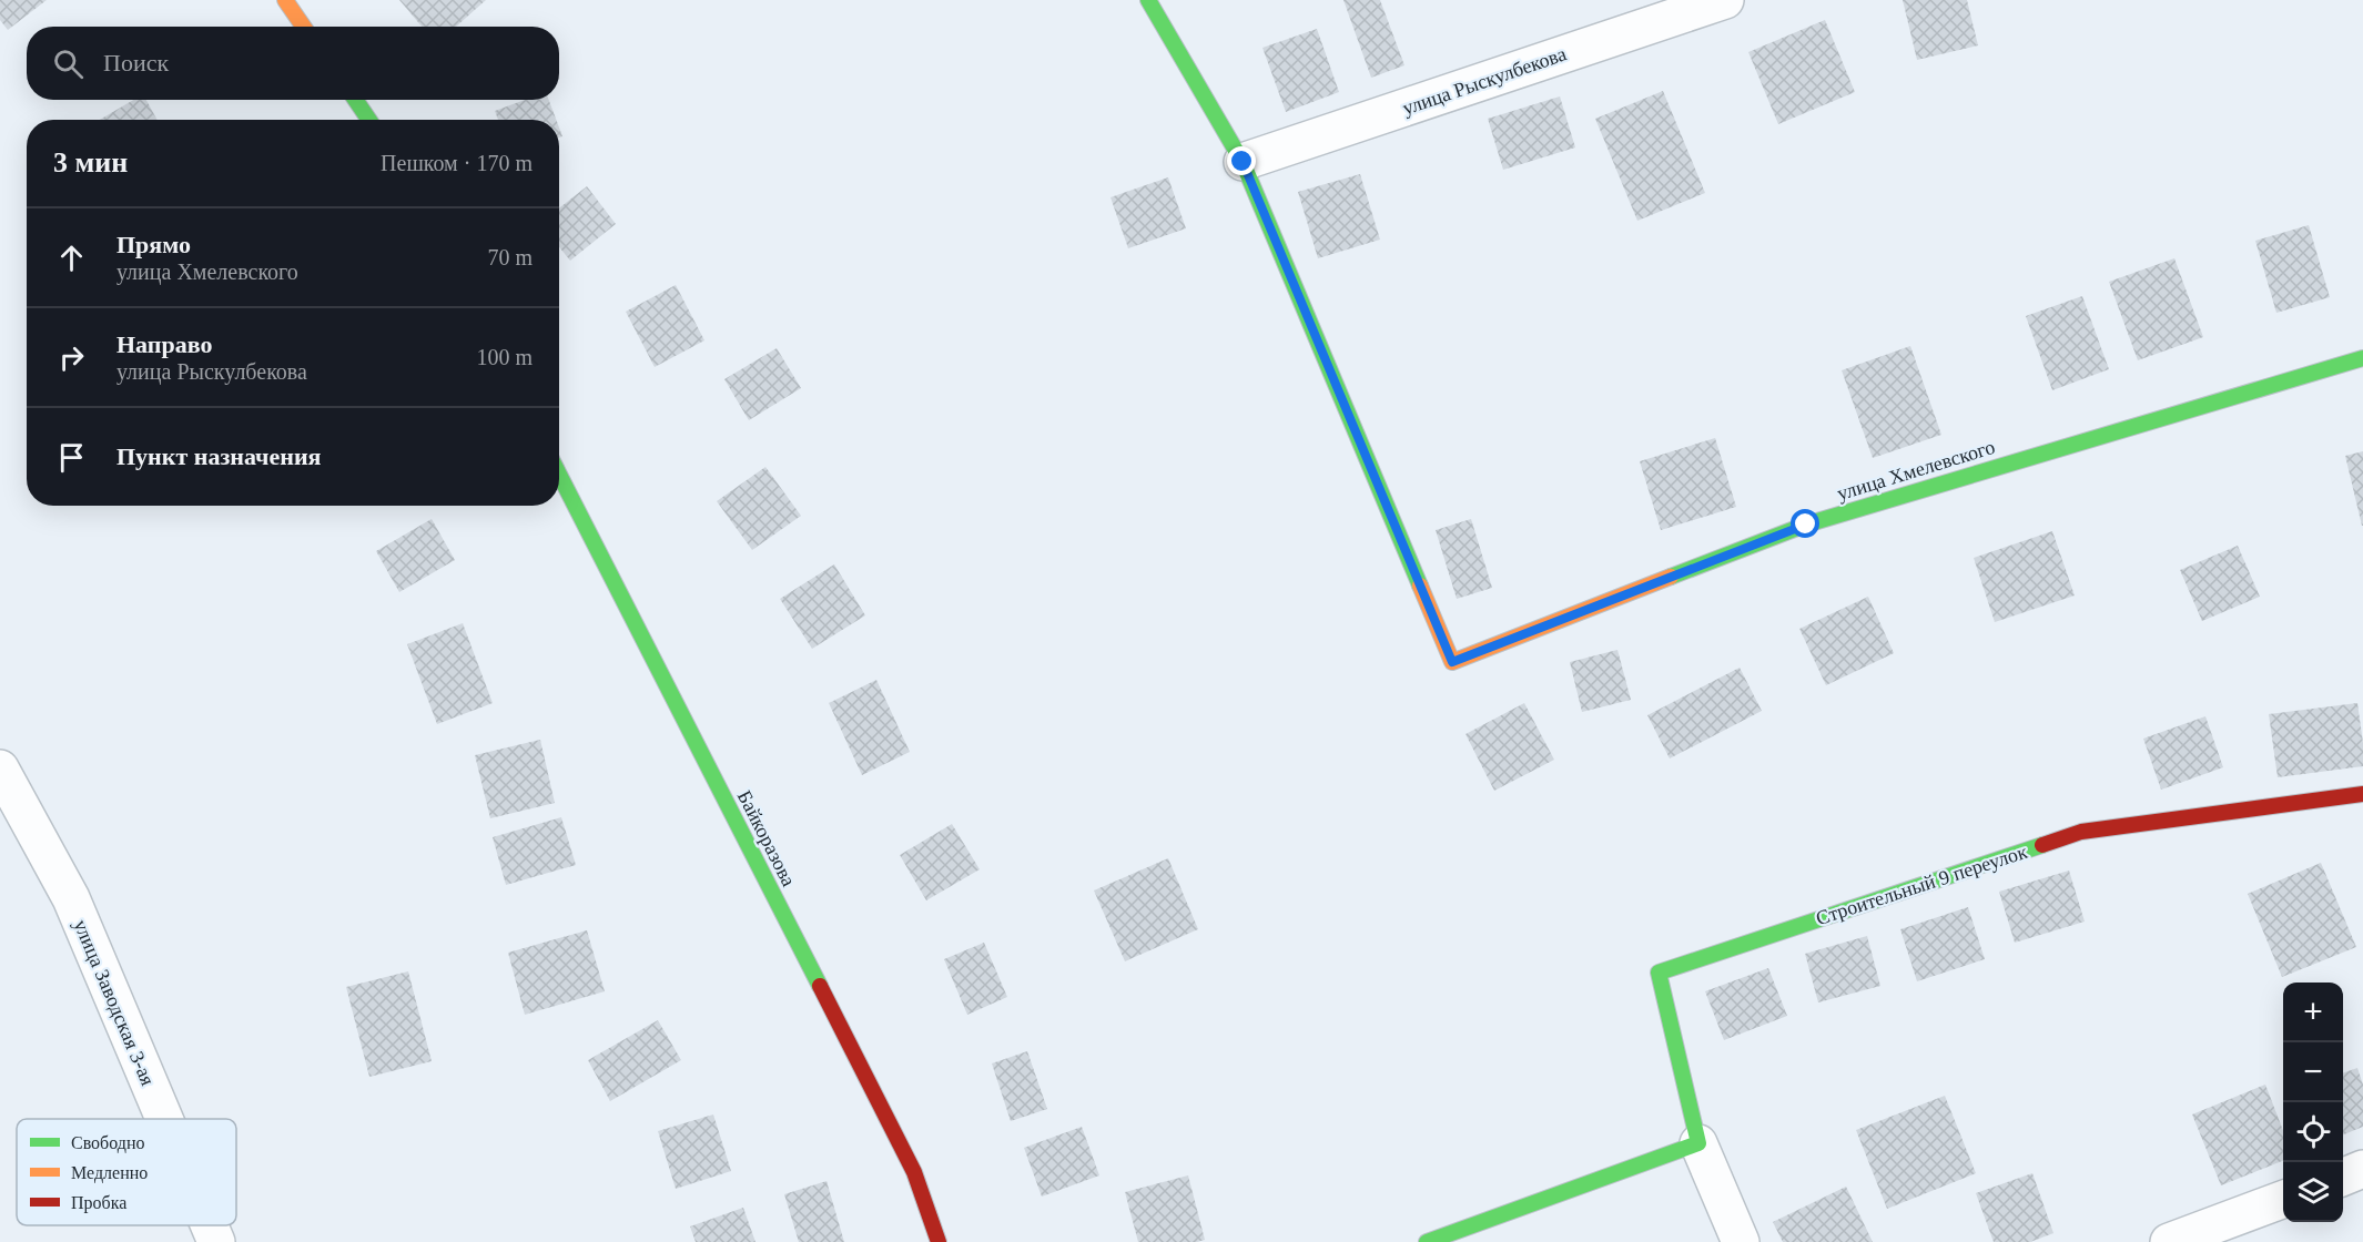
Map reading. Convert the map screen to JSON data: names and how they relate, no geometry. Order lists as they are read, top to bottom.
{
  "streets": {
    "street": [
      "улица Рыскулбекова",
      "улица Хмелевского",
      "Байкоразова",
      "Строительный 9 переулок",
      "улица Заводская 3-ая"
    ]
  },
  "crossings": [
    ["улица Рыскулбекова", "улица Хмелевского"]
  ],
  "legend": ["Свободно", "Медленно", "Пробка"],
  "page": {
    "search": "Поиск",
    "heading": ["3 мин", "Пешком · 170 m"],
    "list": [
      ["Прямо", "улица Хмелевского", "70 m"],
      ["Направо", "улица Рыскулбекова", "100 m"],
      "Пункт назначения"
    ],
    "map_buttons": ["+", "−"]
  }
}
